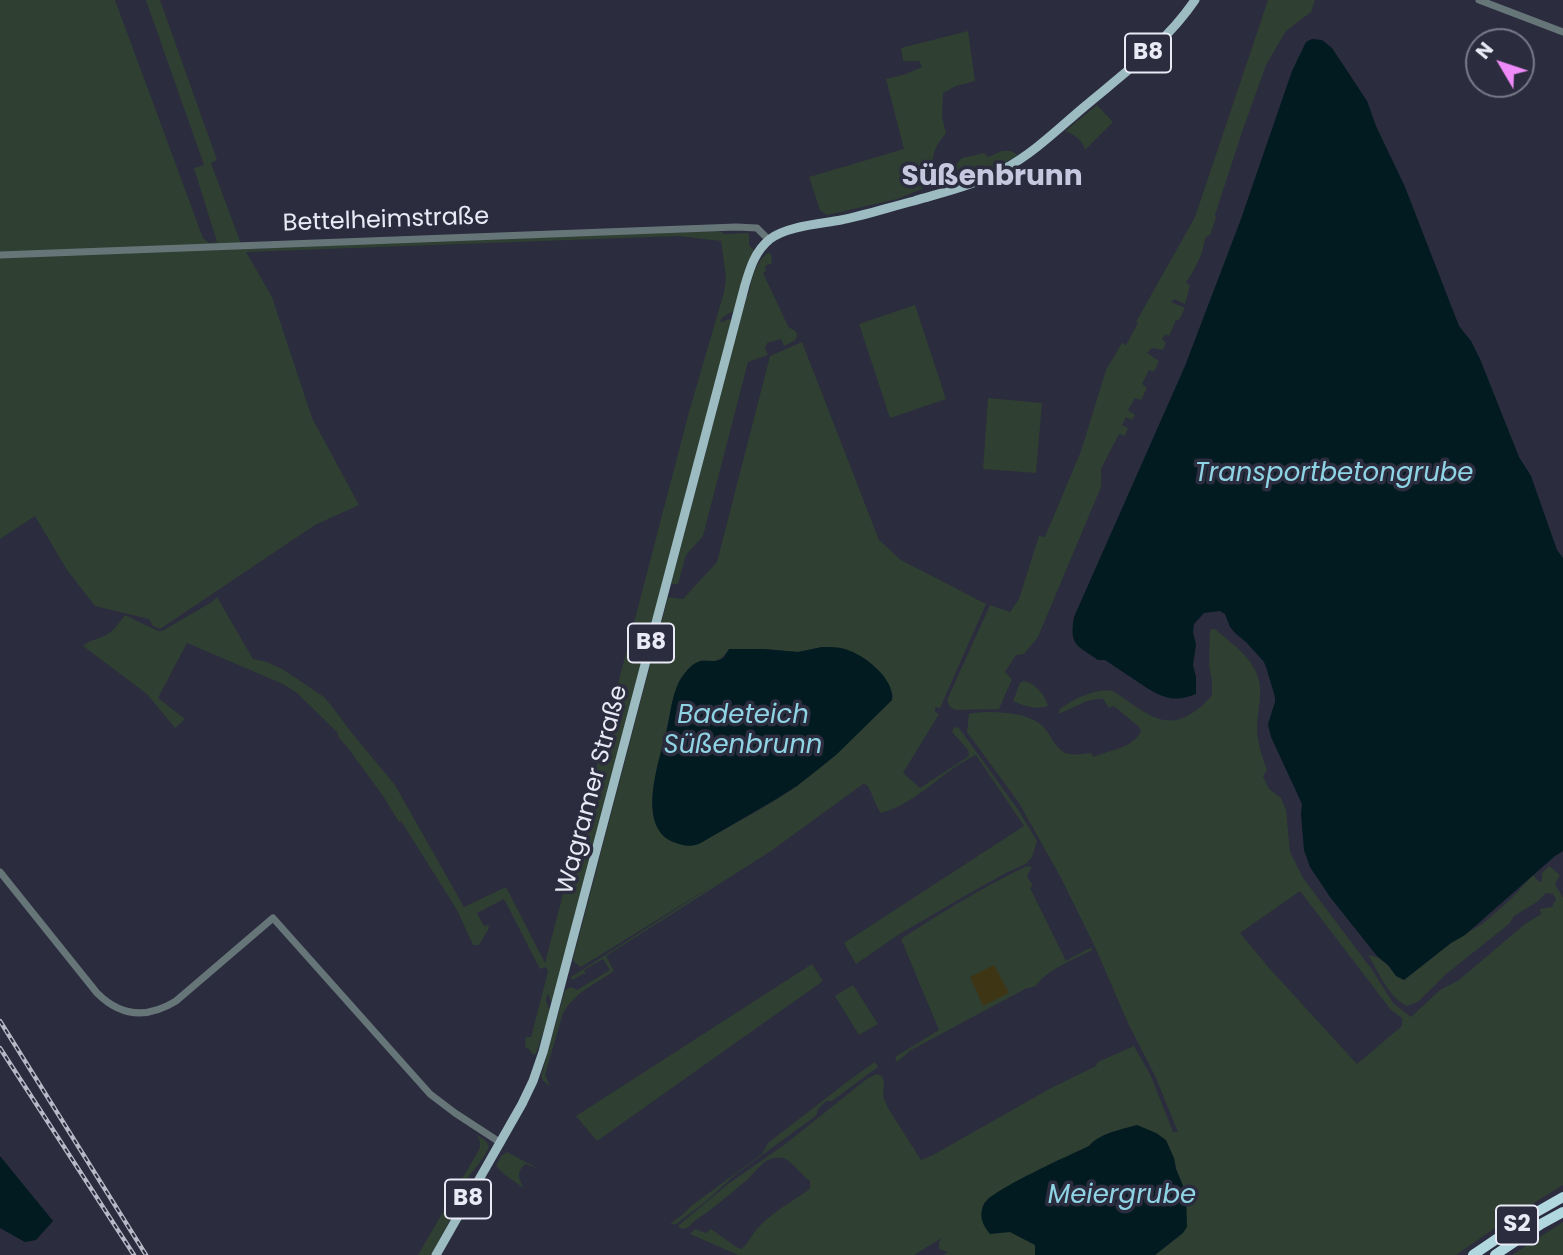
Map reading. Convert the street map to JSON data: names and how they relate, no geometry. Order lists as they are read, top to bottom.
{
  "streets": {
    "highway": ["S2"],
    "main road": ["B8", "Wagramer Straße"],
    "street": ["Bettelheimstraße"]
  },
  "crossings": [
    ["B8", "Bettelheimstraße"],
    ["B8", "Wagramer Straße"],
    ["Bettelheimstraße", "Wagramer Straße"]
  ],
  "districts": ["Süßenbrunn"],
  "water": ["Transportbetongrube", "Badeteich Süßenbrunn", "Meiergrube"],
  "north": "top left"
}
